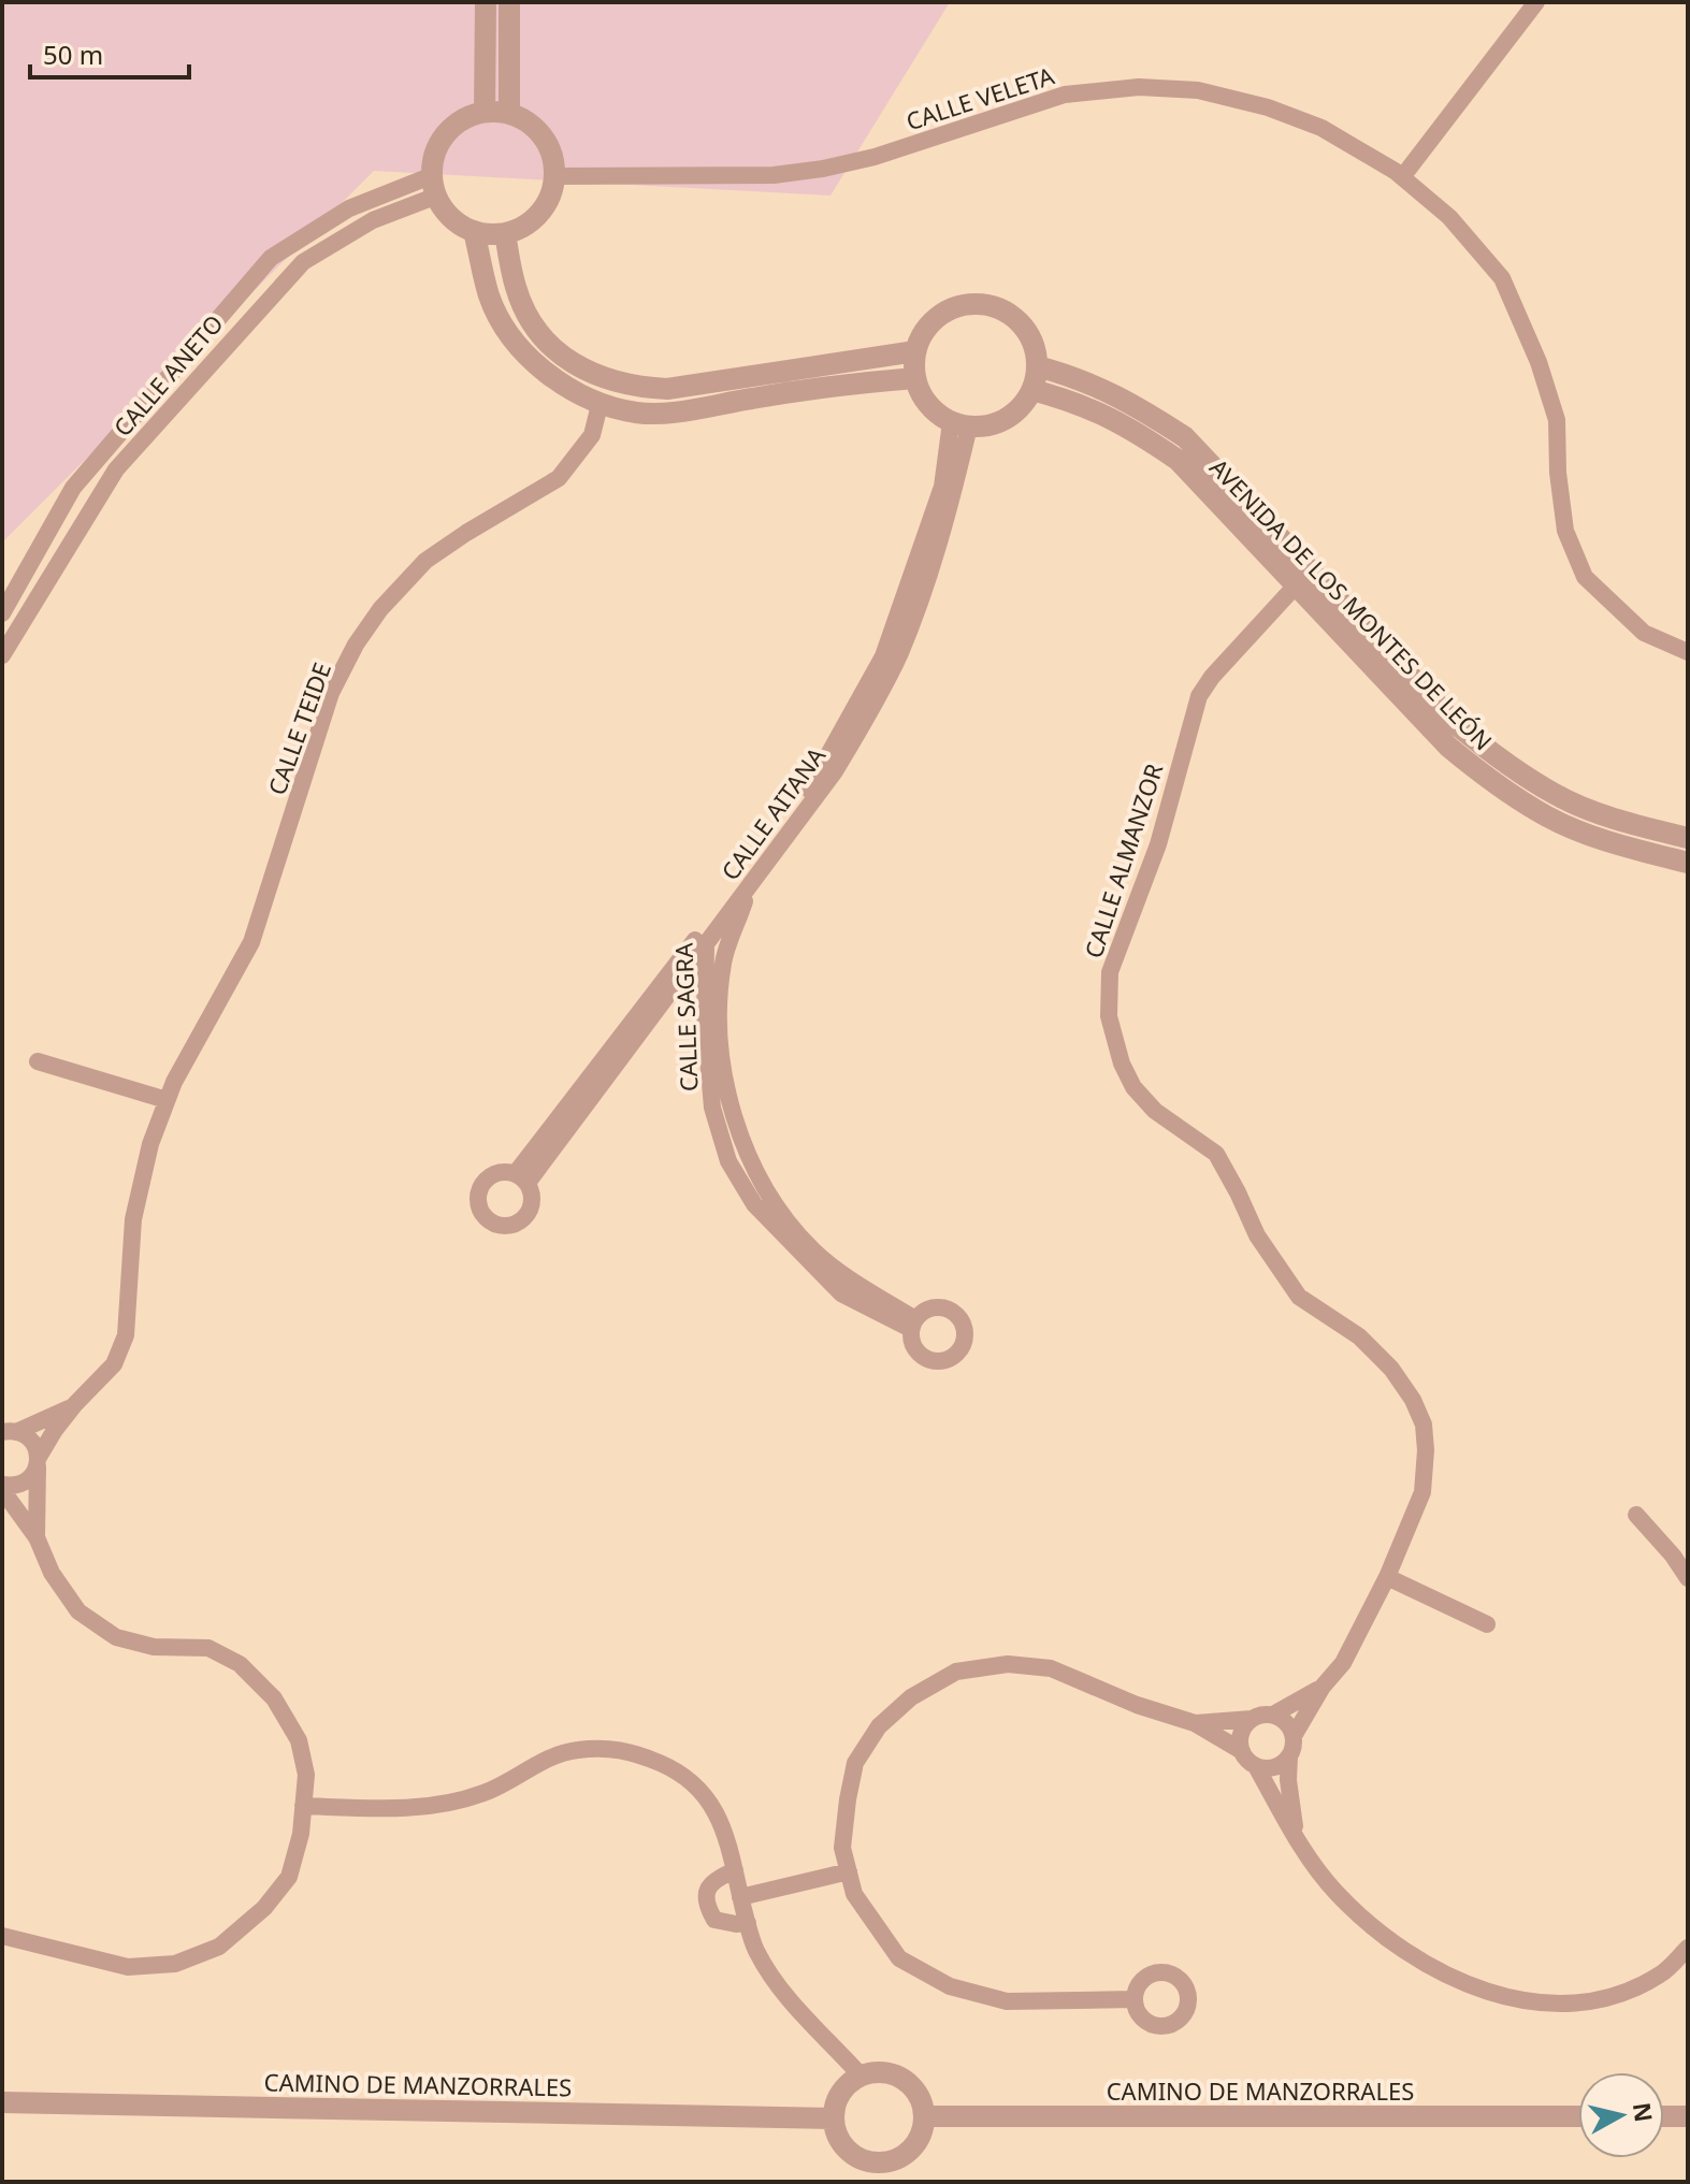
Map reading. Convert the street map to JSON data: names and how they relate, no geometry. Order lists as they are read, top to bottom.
{
  "streets": {
    "street": [
      "CALLE VELETA",
      "CALLE ANETO",
      "AVENIDA DE LOS MONTES DE LEÓN",
      "CALLE TEIDE",
      "CALLE AITANA",
      "CALLE ALMANZOR",
      "CALLE SAGRA",
      "CAMINO DE MANZORRALES"
    ]
  },
  "crossings": [
    ["CALLE VELETA", "CALLE ANETO"],
    ["AVENIDA DE LOS MONTES DE LEÓN", "CALLE AITANA"],
    ["AVENIDA DE LOS MONTES DE LEÓN", "CALLE ALMANZOR"],
    ["CALLE AITANA", "CALLE SAGRA"]
  ],
  "scale_bar": "50 m",
  "north": "right"
}
